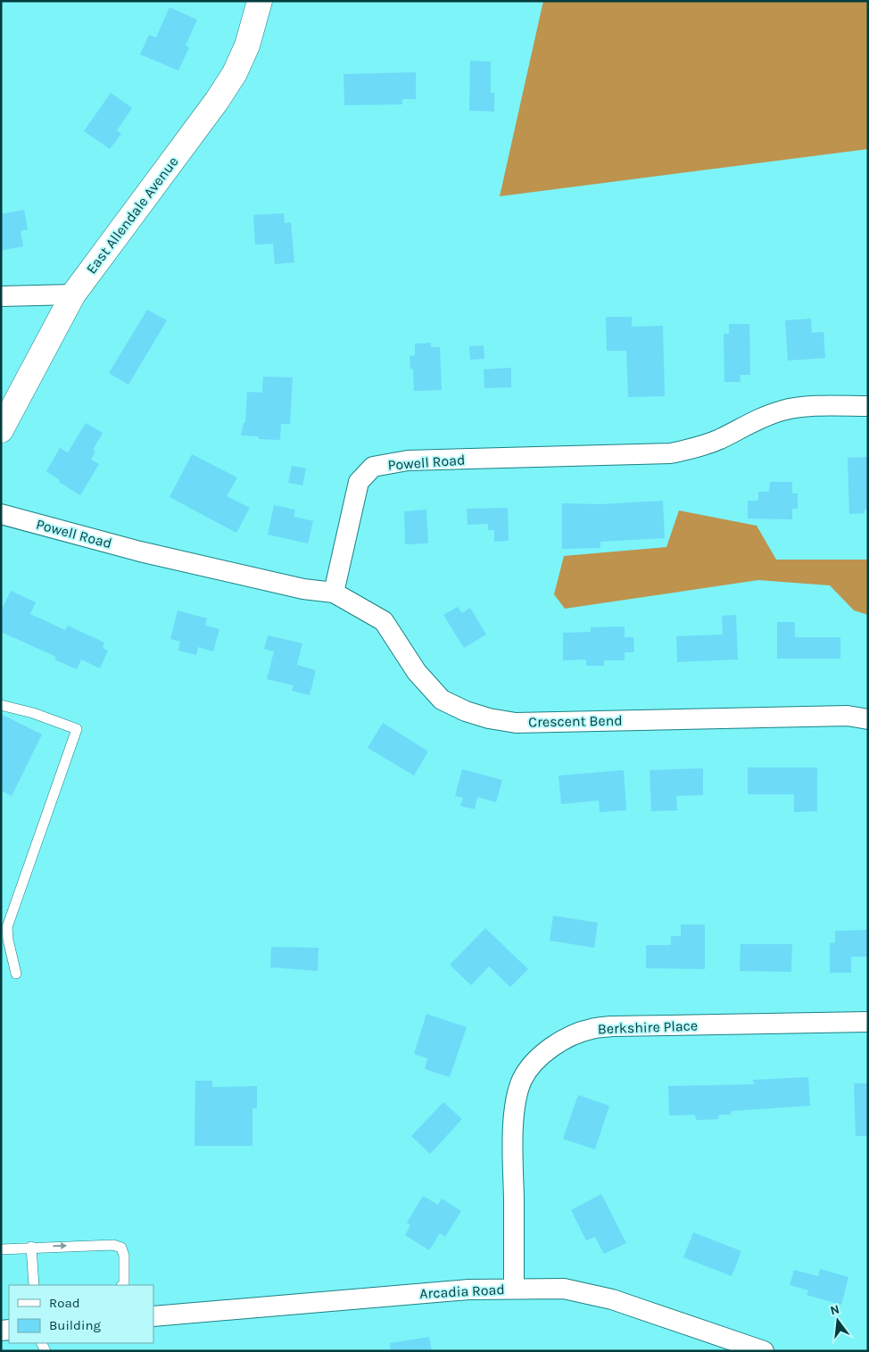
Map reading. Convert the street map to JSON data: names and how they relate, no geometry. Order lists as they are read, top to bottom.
{
  "streets": {
    "main road": ["East Allendale Avenue"],
    "street": [
      "Powell Road",
      "Crescent Bend",
      "Berkshire Place",
      "Arcadia Road"
    ]
  },
  "crossings": [
    ["Powell Road", "Crescent Bend"],
    ["Berkshire Place", "Arcadia Road"]
  ],
  "legend": ["Road", "Building"],
  "north": "top"
}
